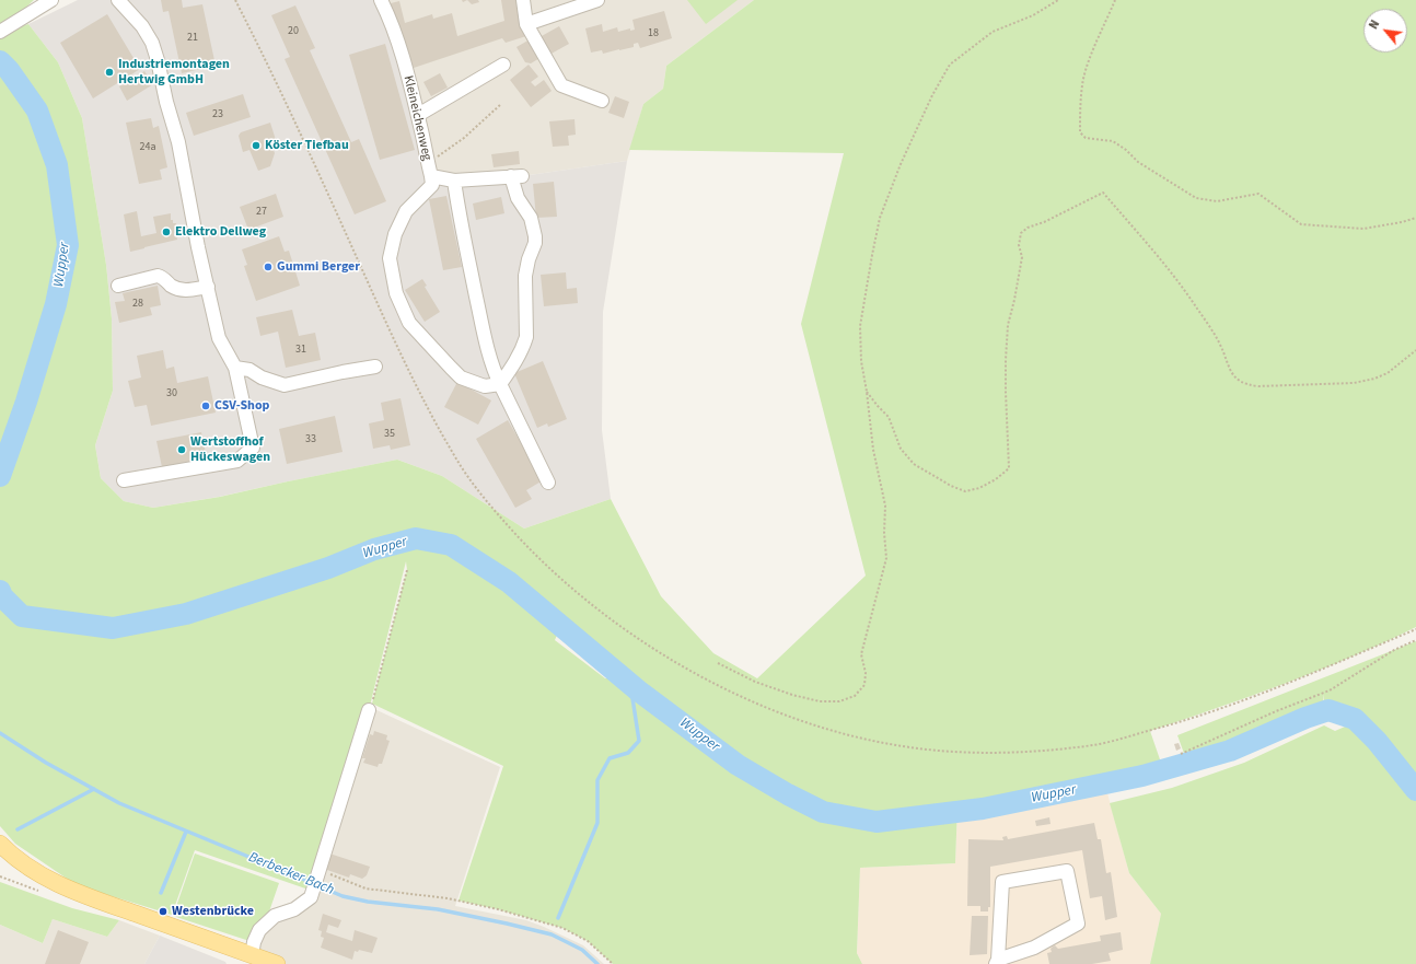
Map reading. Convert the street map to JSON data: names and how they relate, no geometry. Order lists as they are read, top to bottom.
{
  "streets": {
    "street": ["Kleineichenweg"]
  },
  "water": ["Wupper", "Berbecker Bach"],
  "places": [
    "Industriemontagen Hertwig GmbH",
    "Köster Tiefbau",
    "Elektro Dellweg",
    "Gummi Berger",
    "CSV-Shop",
    "Wertstoffhof Hückeswagen",
    "Westenbrücke"
  ],
  "house_numbers": [
    "20",
    "18",
    "21",
    "23",
    "24a",
    "27",
    "28",
    "31",
    "30",
    "35",
    "33"
  ],
  "north": "top left"
}
